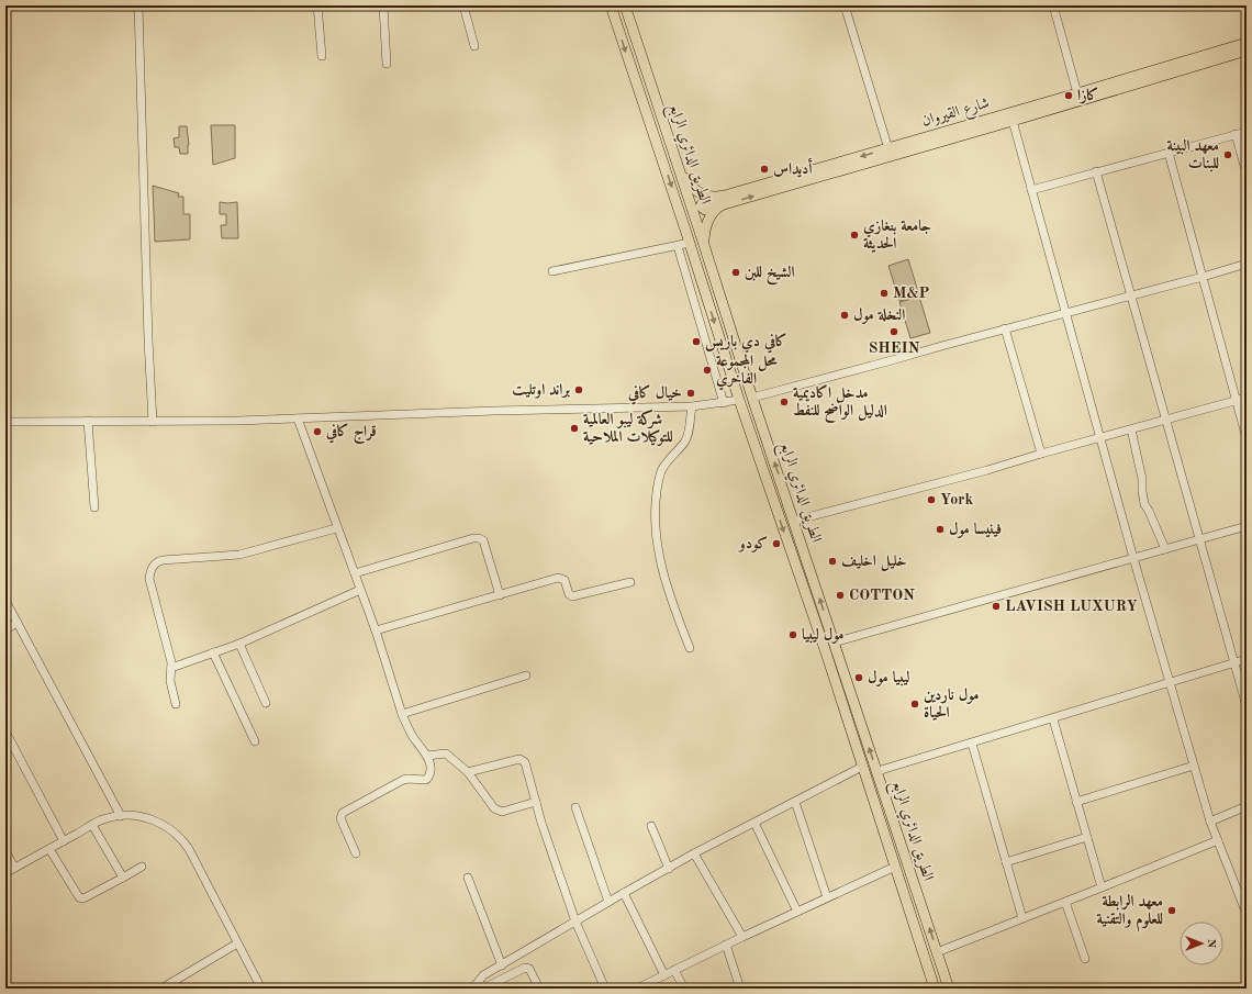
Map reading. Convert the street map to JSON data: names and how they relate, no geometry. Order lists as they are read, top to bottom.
{
  "streets": {
    "main road": ["شارع القيروان", "الطريق الدائري الرابع"]
  },
  "crossings": [
    ["شارع القيروان", "الطريق الدائري الرابع"]
  ],
  "places": [
    "كازا",
    "معهد البينة للبنات",
    "أديداس",
    "جامعة بنغازي الحديثة",
    "الشيخ للبن",
    "M&P",
    "النخلة مول",
    "SHEIN",
    "كافي دي باريس",
    "محل المجموعة الفاخري",
    "براند اوتليت",
    "خيال كافي",
    "مدخل اكاديمية الدليل الواضح للنفط",
    "شركة ليبو العالمية للتوكيلات الملاحية",
    "قراج كافي",
    "York",
    "فينيسا مول",
    "كودو",
    "خليل اخليف",
    "COTTON",
    "LAVISH LUXURY",
    "مول ليبيا",
    "ليبيا مول",
    "مول ناردين الحياة",
    "معهد الرابطة للعلوم والتقنية"
  ],
  "north": "right"
}
